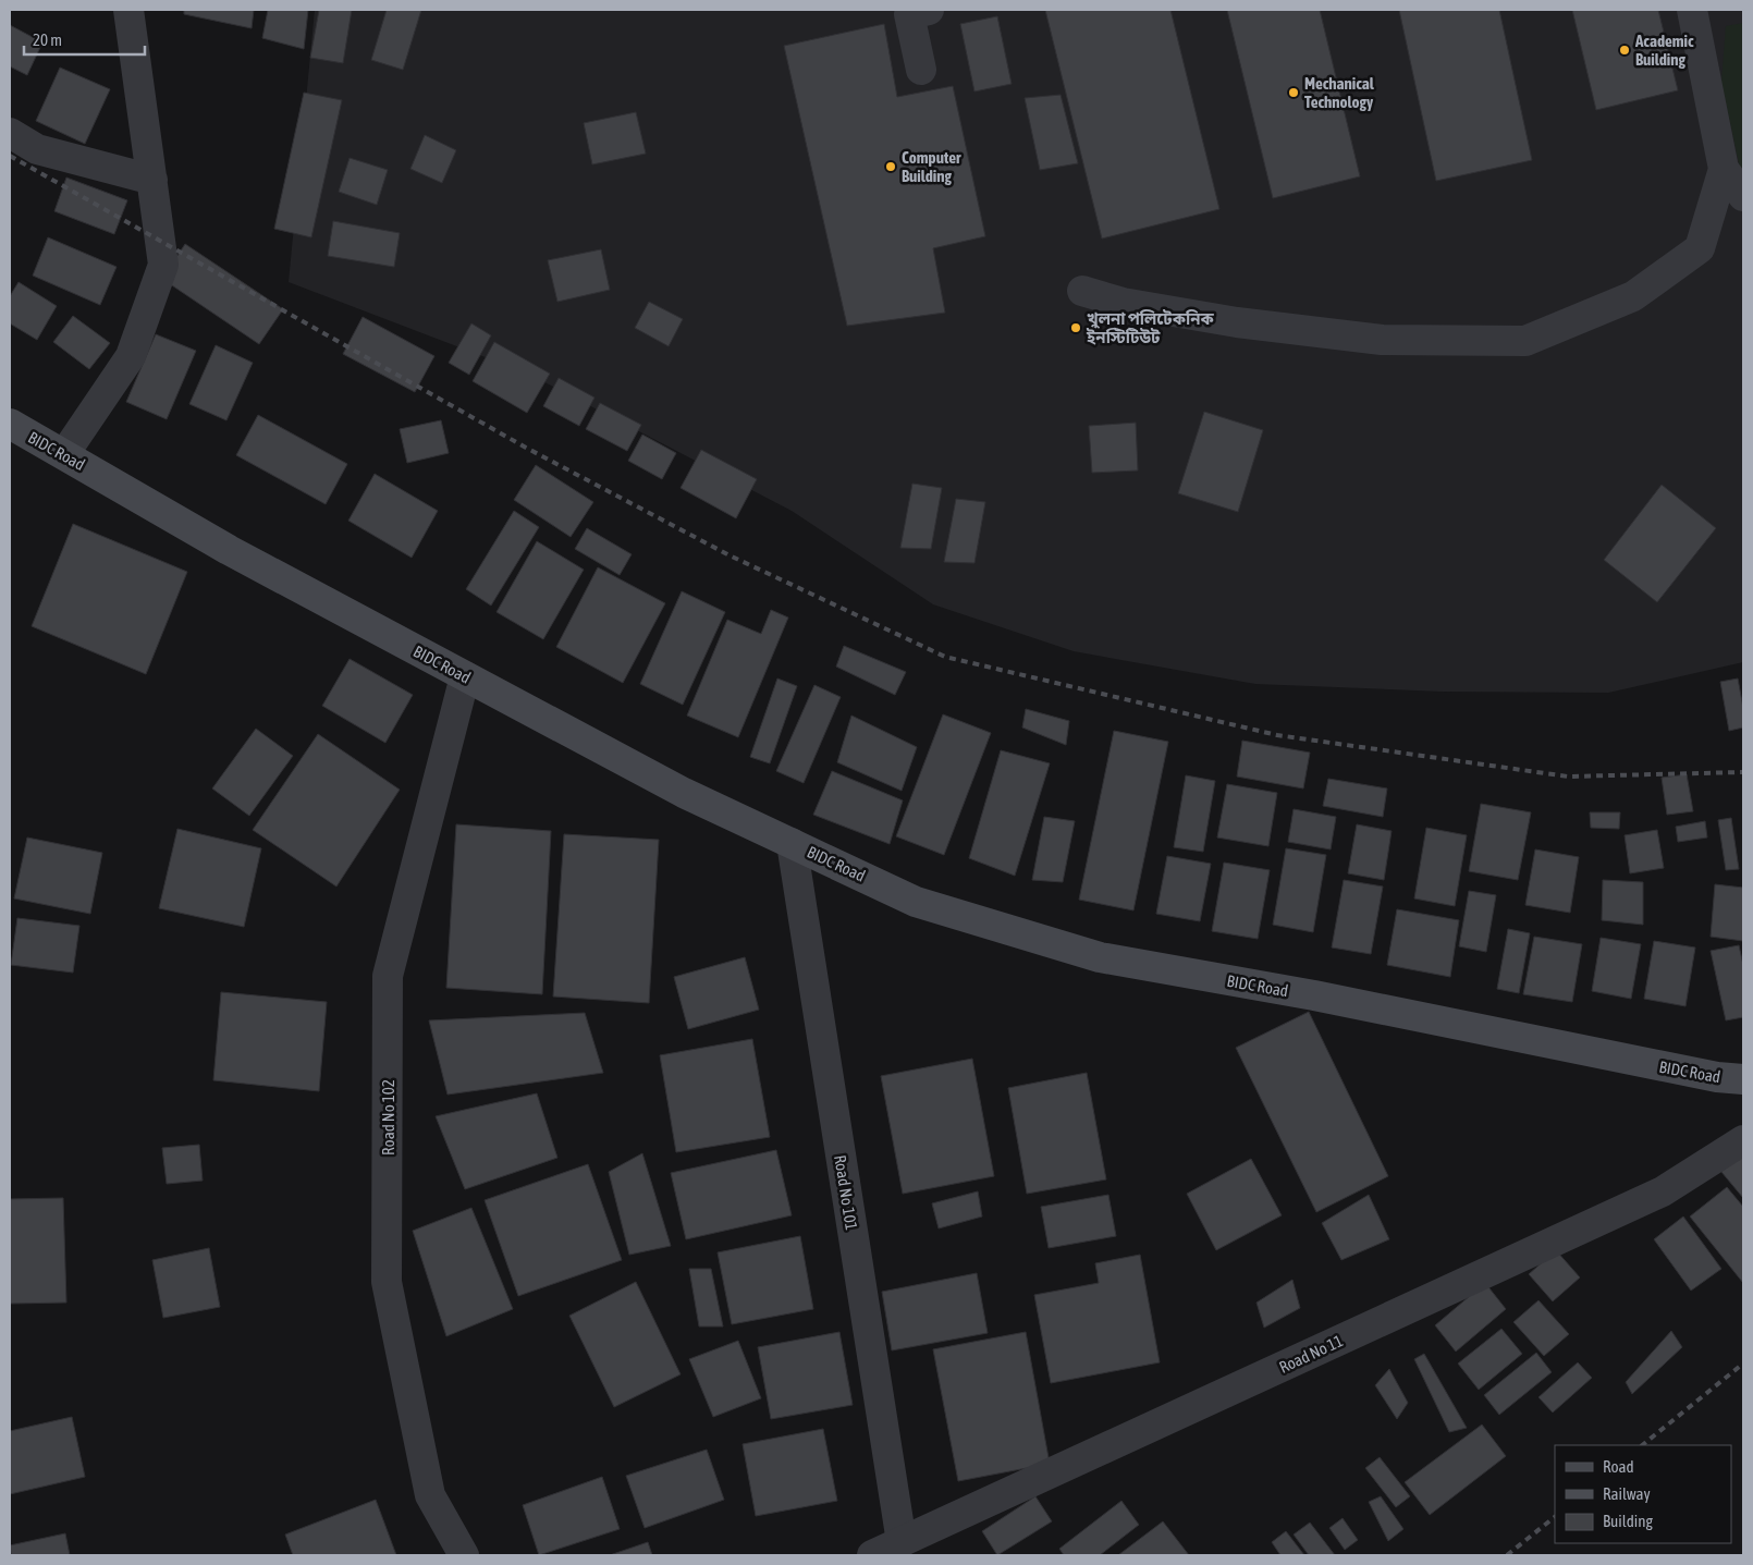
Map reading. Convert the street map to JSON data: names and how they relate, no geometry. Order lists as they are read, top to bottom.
{
  "streets": {
    "main road": ["BIDC Road"],
    "street": ["Road No 102", "Road No 101", "Road No 11"]
  },
  "crossings": [
    ["BIDC Road", "Road No 102"],
    ["BIDC Road", "Road No 101"],
    ["Road No 101", "Road No 11"]
  ],
  "places": [
    "Academic Building",
    "Mechanical Technology",
    "Computer Building",
    "খুলনা পলিটেকনিক ইনস্টিটিউট"
  ],
  "legend": ["Road", "Railway", "Building"],
  "scale_bar": "20 m"
}
